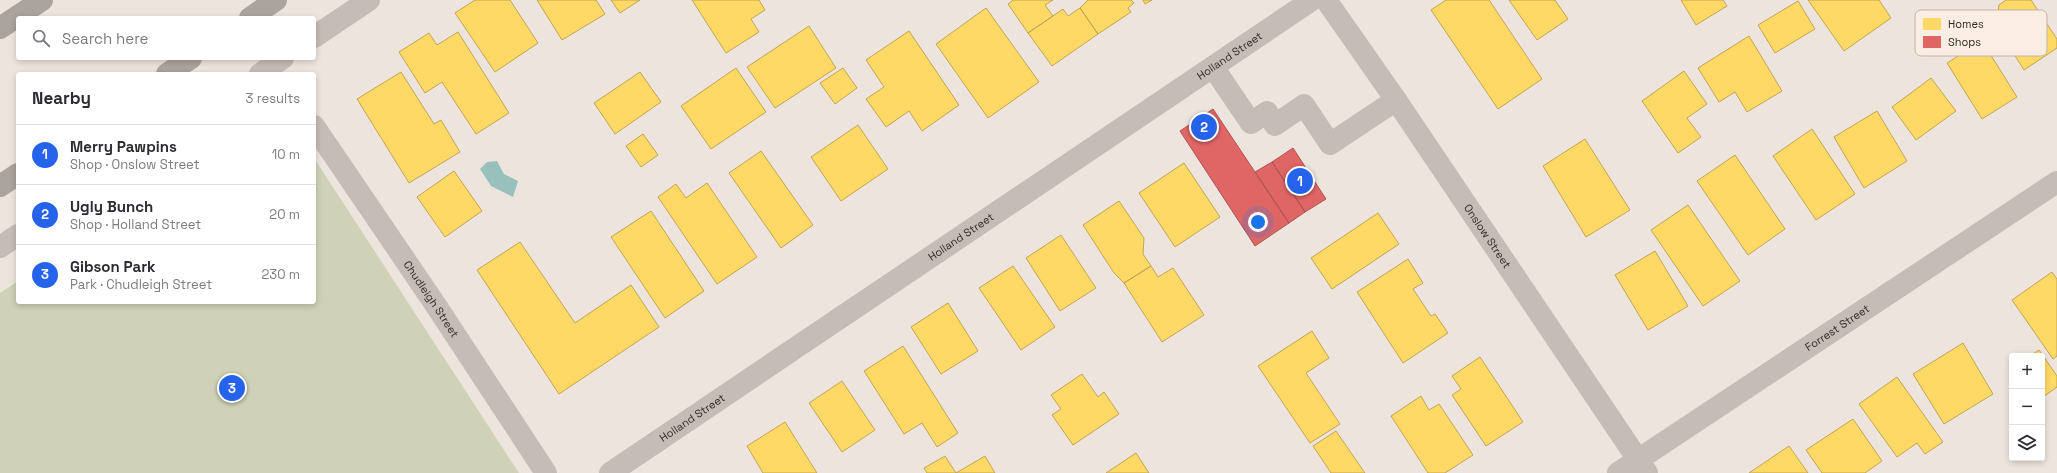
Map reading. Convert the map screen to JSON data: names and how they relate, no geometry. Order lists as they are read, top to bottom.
{
  "streets": {
    "street": [
      "Holland Street",
      "Onslow Street",
      "Chudleigh Street",
      "Forrest Street"
    ]
  },
  "crossings": [
    ["Onslow Street", "Forrest Street"]
  ],
  "legend": ["Homes", "Shops"],
  "page": {
    "search": "Search here",
    "heading": ["Nearby", "3 results"],
    "pins": ["2", "1", "3"],
    "list": [
      {
        "mark": "1",
        "name": "Merry Pawpins",
        "note": "Shop · Onslow Street",
        "value": "10 m"
      },
      {
        "mark": "2",
        "name": "Ugly Bunch",
        "note": "Shop · Holland Street",
        "value": "20 m"
      },
      {
        "mark": "3",
        "name": "Gibson Park",
        "note": "Park · Chudleigh Street",
        "value": "230 m"
      }
    ],
    "map_buttons": ["+", "−"]
  }
}
